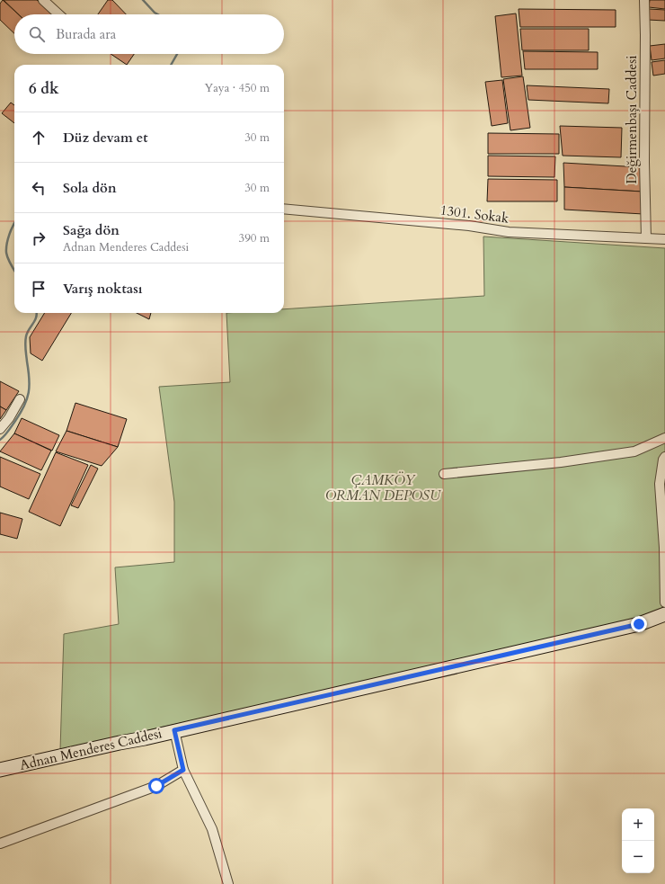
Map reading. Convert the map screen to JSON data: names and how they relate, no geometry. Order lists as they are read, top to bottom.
{
  "streets": {
    "street": ["Değirmenbaşı Caddesi", "1301. Sokak", "Adnan Menderes Caddesi"]
  },
  "crossings": [
    ["Değirmenbaşı Caddesi", "1301. Sokak"]
  ],
  "parks": ["ÇAMKÖY ORMAN DEPOSU"],
  "page": {
    "search": "Burada ara",
    "heading": ["6 dk", "Yaya · 450 m"],
    "list": [
      ["Düz devam et", "30 m"],
      ["Sola dön", "30 m"],
      ["Sağa dön", "Adnan Menderes Caddesi", "390 m"],
      "Varış noktası"
    ],
    "map_buttons": ["+", "−"]
  }
}
